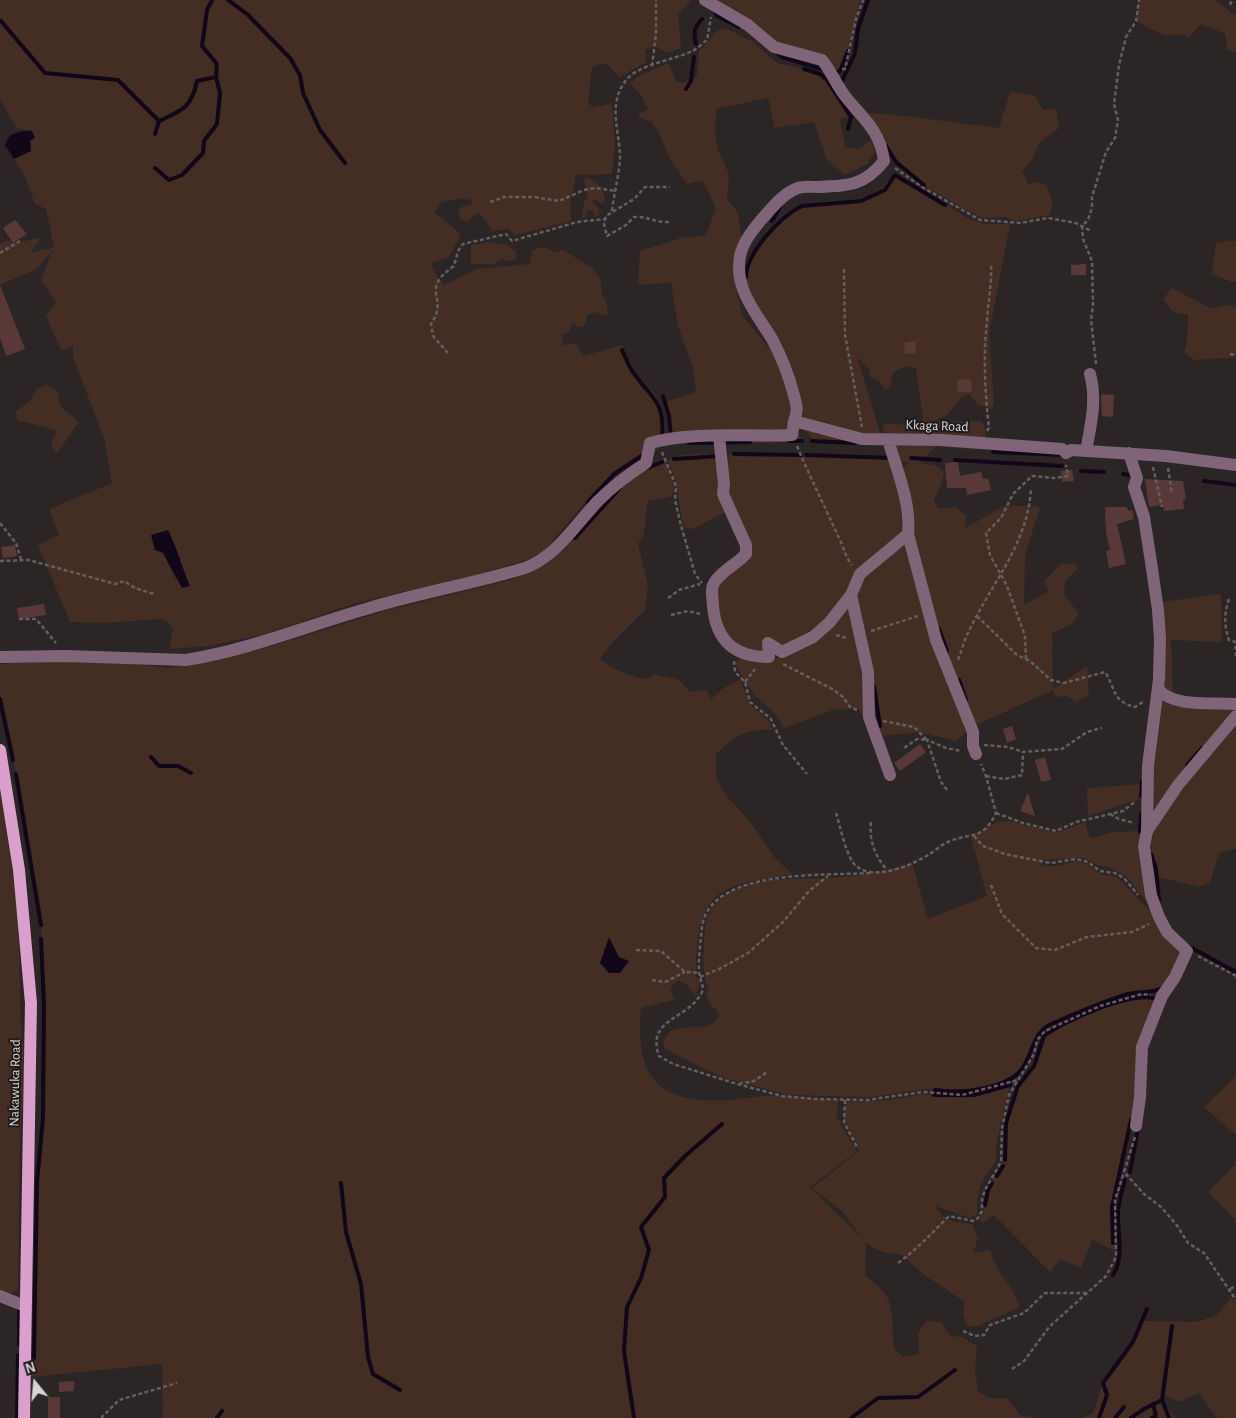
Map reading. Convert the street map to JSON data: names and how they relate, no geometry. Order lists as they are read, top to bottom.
{
  "streets": {
    "main road": ["Nakawuka Road"],
    "street": ["Kkaga Road"]
  },
  "north": "top"
}
